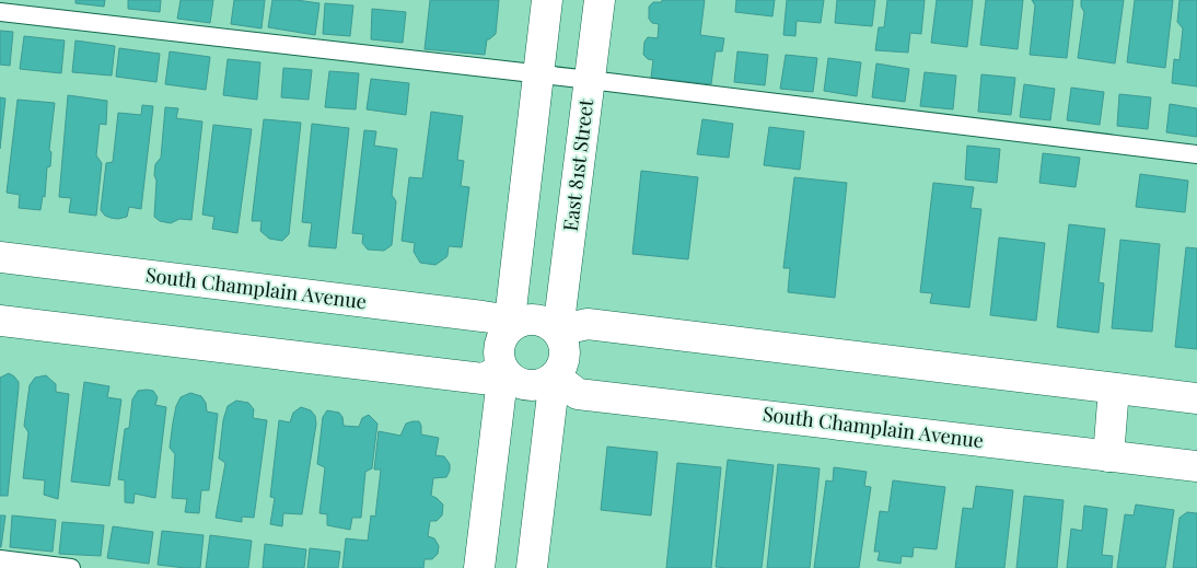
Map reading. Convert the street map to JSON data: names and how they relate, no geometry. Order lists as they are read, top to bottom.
{
  "streets": {
    "street": ["East 81st Street", "South Champlain Avenue"]
  },
  "crossings": [
    ["East 81st Street", "South Champlain Avenue"]
  ]
}
